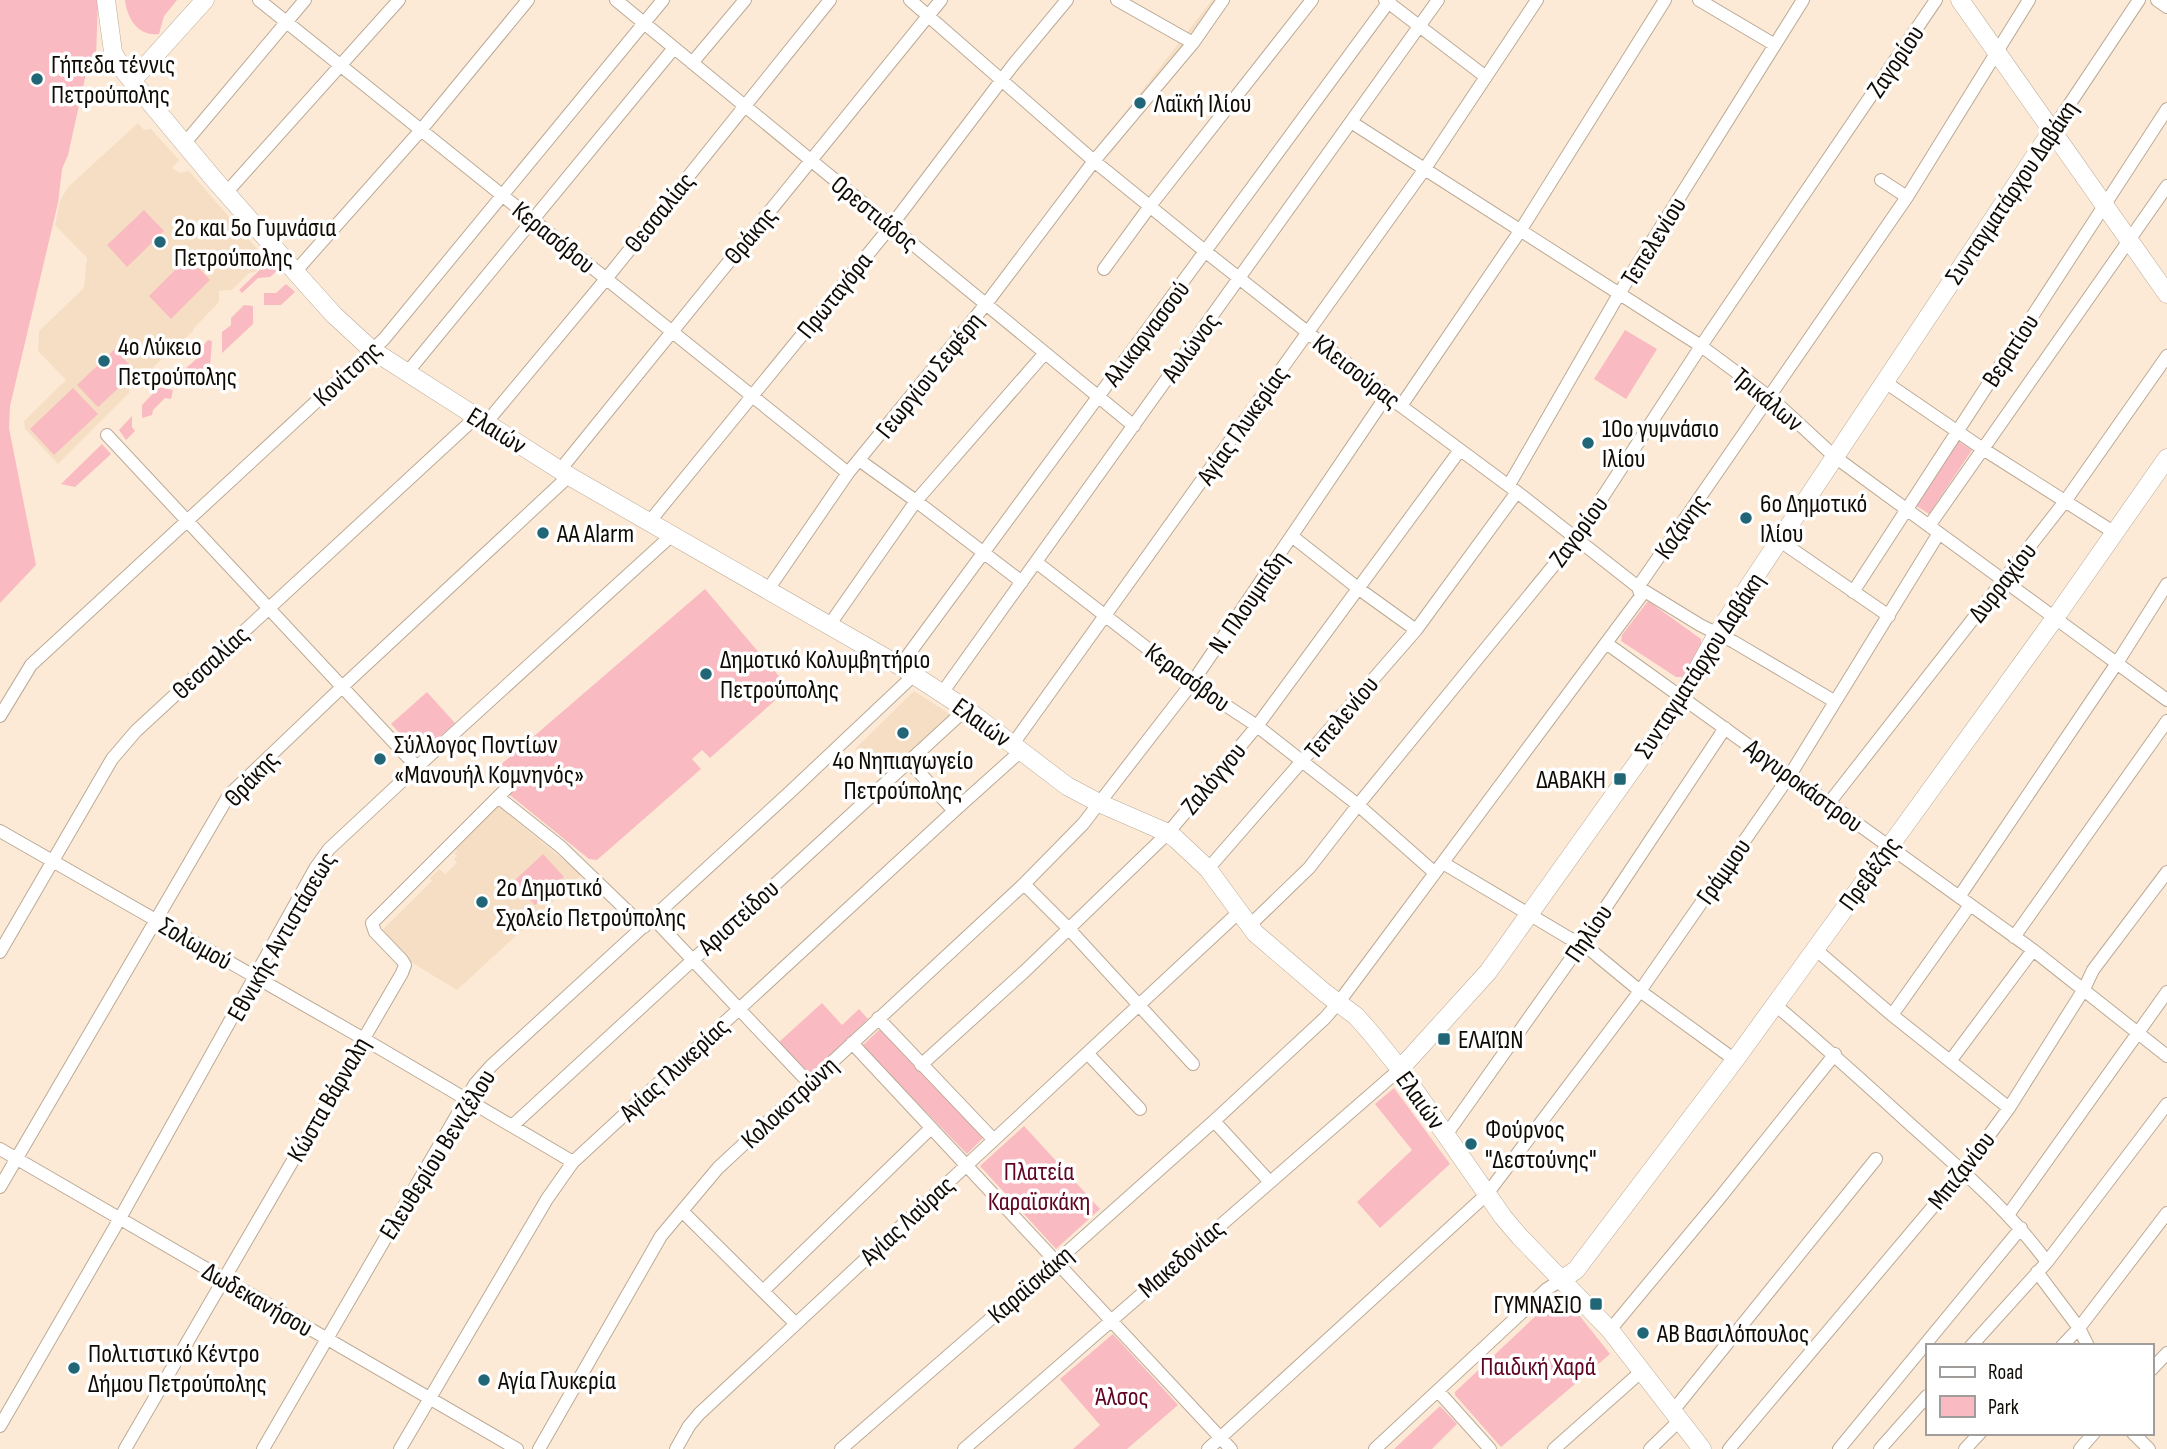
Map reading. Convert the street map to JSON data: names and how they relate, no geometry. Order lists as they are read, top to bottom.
{
  "streets": {
    "street": [
      "Ζαγορίου",
      "Συνταγματάρχου Δαβάκη",
      "Θεσσαλίας",
      "Ορεστιάδος",
      "Θράκης",
      "Κερασόβου",
      "Τεπελενίου",
      "Πρωταγόρα",
      "Αλικαρνασσού",
      "Αυλώνος",
      "Βερατίου",
      "Κλεισούρας",
      "Κονίτσης",
      "Γεωργίου Σεφέρη",
      "Τρικάλων",
      "Αγίας Γλυκερίας",
      "Ελαιών",
      "Κοζάνης",
      "Δυρραχίου",
      "N. Πλουμπίδη",
      "Ζαλόγγου",
      "Αργυροκάστρου",
      "Γράμμου",
      "Πρεβέζης",
      "Αριστείδου",
      "Πηλίου",
      "Εθνικής Αντιστάσεως",
      "Σολωμού",
      "Κώστα Βάρναλη",
      "Κολοκοτρώνη",
      "Ελευθερίου Βενιζέλου",
      "Μπιζανίου",
      "Αγίας Λαύρας",
      "Μακεδονίας",
      "Καραϊσκάκη",
      "Δωδεκανήσου"
    ]
  },
  "crossings": [
    ["Ζαγορίου", "Κερασόβου"],
    ["Ζαγορίου", "Κλεισούρας"],
    ["Ζαγορίου", "Τρικάλων"],
    ["Ζαγορίου", "Ελαιών"],
    ["Ζαγορίου", "Αγίας Λαύρας"],
    ["Συνταγματάρχου Δαβάκη", "Κερασόβου"],
    ["Συνταγματάρχου Δαβάκη", "Κλεισούρας"],
    ["Συνταγματάρχου Δαβάκη", "Τρικάλων"],
    ["Συνταγματάρχου Δαβάκη", "Ελαιών"],
    ["Συνταγματάρχου Δαβάκη", "Αργυροκάστρου"],
    ["Συνταγματάρχου Δαβάκη", "Μακεδονίας"],
    ["Θεσσαλίας", "Ορεστιάδος"],
    ["Θεσσαλίας", "Κερασόβου"],
    ["Θεσσαλίας", "Ελαιών"],
    ["Θεσσαλίας", "Σολωμού"],
    ["Ορεστιάδος", "Θράκης"],
    ["Ορεστιάδος", "Πρωταγόρα"],
    ["Ορεστιάδος", "Αλικαρνασσού"],
    ["Ορεστιάδος", "Αυλώνος"],
    ["Ορεστιάδος", "Κονίτσης"],
    ["Ορεστιάδος", "Γεωργίου Σεφέρη"],
    ["Θράκης", "Κερασόβου"],
    ["Θράκης", "Κλεισούρας"],
    ["Θράκης", "Ελαιών"],
    ["Θράκης", "Σολωμού"],
    ["Θράκης", "Δωδεκανήσου"],
    ["Κερασόβου", "Τεπελενίου"],
    ["Κερασόβου", "Πρωταγόρα"],
    ["Κερασόβου", "Αυλώνος"],
    ["Κερασόβου", "Κονίτσης"],
    ["Κερασόβου", "Γεωργίου Σεφέρη"],
    ["Κερασόβου", "Αγίας Γλυκερίας"],
    ["Κερασόβου", "Κοζάνης"],
    ["Κερασόβου", "N. Πλουμπίδη"],
    ["Κερασόβου", "Ζαλόγγου"],
    ["Κερασόβου", "Γράμμου"],
    ["Κερασόβου", "Πρεβέζης"],
    ["Κερασόβου", "Πηλίου"],
    ["Τεπελενίου", "Κλεισούρας"],
    ["Τεπελενίου", "Τρικάλων"],
    ["Τεπελενίου", "Ελαιών"],
    ["Πρωταγόρα", "Κλεισούρας"],
    ["Πρωταγόρα", "Ελαιών"],
    ["Αλικαρνασσού", "Κλεισούρας"],
    ["Αλικαρνασσού", "Ελαιών"],
    ["Αλικαρνασσού", "Ελευθερίου Βενιζέλου"],
    ["Αυλώνος", "Κλεισούρας"],
    ["Αυλώνος", "Τρικάλων"],
    ["Αυλώνος", "Ελαιών"],
    ["Βερατίου", "Τρικάλων"],
    ["Κλεισούρας", "Γεωργίου Σεφέρη"],
    ["Κλεισούρας", "Αγίας Γλυκερίας"],
    ["Κλεισούρας", "Κοζάνης"],
    ["Κλεισούρας", "N. Πλουμπίδη"],
    ["Κλεισούρας", "Ζαλόγγου"],
    ["Κλεισούρας", "Γράμμου"],
    ["Κονίτσης", "Ελαιών"],
    ["Γεωργίου Σεφέρη", "Ελαιών"],
    ["Τρικάλων", "Αγίας Γλυκερίας"],
    ["Τρικάλων", "Κοζάνης"],
    ["Τρικάλων", "Δυρραχίου"],
    ["Τρικάλων", "Γράμμου"],
    ["Τρικάλων", "Πρεβέζης"],
    ["Αγίας Γλυκερίας", "Ελαιών"],
    ["Αγίας Γλυκερίας", "Σολωμού"],
    ["Αγίας Γλυκερίας", "Δωδεκανήσου"],
    ["Ελαιών", "Κοζάνης"],
    ["Ελαιών", "N. Πλουμπίδη"],
    ["Ελαιών", "Ζαλόγγου"],
    ["Ελαιών", "Γράμμου"],
    ["Ελαιών", "Πρεβέζης"],
    ["Ελαιών", "Αριστείδου"],
    ["Ελαιών", "Πηλίου"],
    ["Ελαιών", "Εθνικής Αντιστάσεως"],
    ["Ελαιών", "Κολοκοτρώνη"],
    ["Ελαιών", "Ελευθερίου Βενιζέλου"],
    ["Ελαιών", "Αγίας Λαύρας"],
    ["Ελαιών", "Μακεδονίας"],
    ["Ελαιών", "Καραϊσκάκη"],
    ["Κοζάνης", "Αργυροκάστρου"],
    ["Κοζάνης", "Καραϊσκάκη"],
    ["Δυρραχίου", "Αργυροκάστρου"],
    ["N. Πλουμπίδη", "Κολοκοτρώνη"],
    ["Αργυροκάστρου", "Γράμμου"],
    ["Αργυροκάστρου", "Πρεβέζης"],
    ["Αργυροκάστρου", "Πηλίου"],
    ["Αργυροκάστρου", "Μπιζανίου"],
    ["Αριστείδου", "Σολωμού"],
    ["Εθνικής Αντιστάσεως", "Σολωμού"],
    ["Εθνικής Αντιστάσεως", "Δωδεκανήσου"],
    ["Σολωμού", "Κώστα Βάρναλη"],
    ["Σολωμού", "Ελευθερίου Βενιζέλου"],
    ["Κώστα Βάρναλη", "Δωδεκανήσου"],
    ["Ελευθερίου Βενιζέλου", "Δωδεκανήσου"]
  ],
  "parks": ["Πλατεία Καραϊσκάκη", "Παιδική Χαρά", "Άλσος"],
  "places": {
    "other": [
      "Γήπεδα τέννις Πετρούπολης",
      "Λαϊκή Ιλίου",
      "2ο και 5ο Γυμνάσια Πετρούπολης",
      "4ο Λύκειο Πετρούπολης",
      "10ο γυμνάσιο Ιλίου",
      "6ο Δημοτικό Ιλίου",
      "AA Alarm",
      "Δημοτικό Κολυμβητήριο Πετρούπολης",
      "4ο Νηπιαγωγείο Πετρούπολης",
      "Σύλλογος Ποντίων «Μανουήλ Κομνηνός»",
      "2ο Δημοτικό Σχολείο Πετρούπολης",
      "Φούρνος \"Δεστούνης\"",
      "ΑΒ Βασιλόπουλος",
      "Πολιτιστικό Κέντρο Δήμου Πετρούπολης",
      "Αγία Γλυκερία"
    ],
    "transit": ["ΔΑΒΑΚΗ", "ΕΛΑΙΏΝ", "ΓΥΜΝΑΣΙΟ"]
  },
  "legend": ["Road", "Park"]
}
